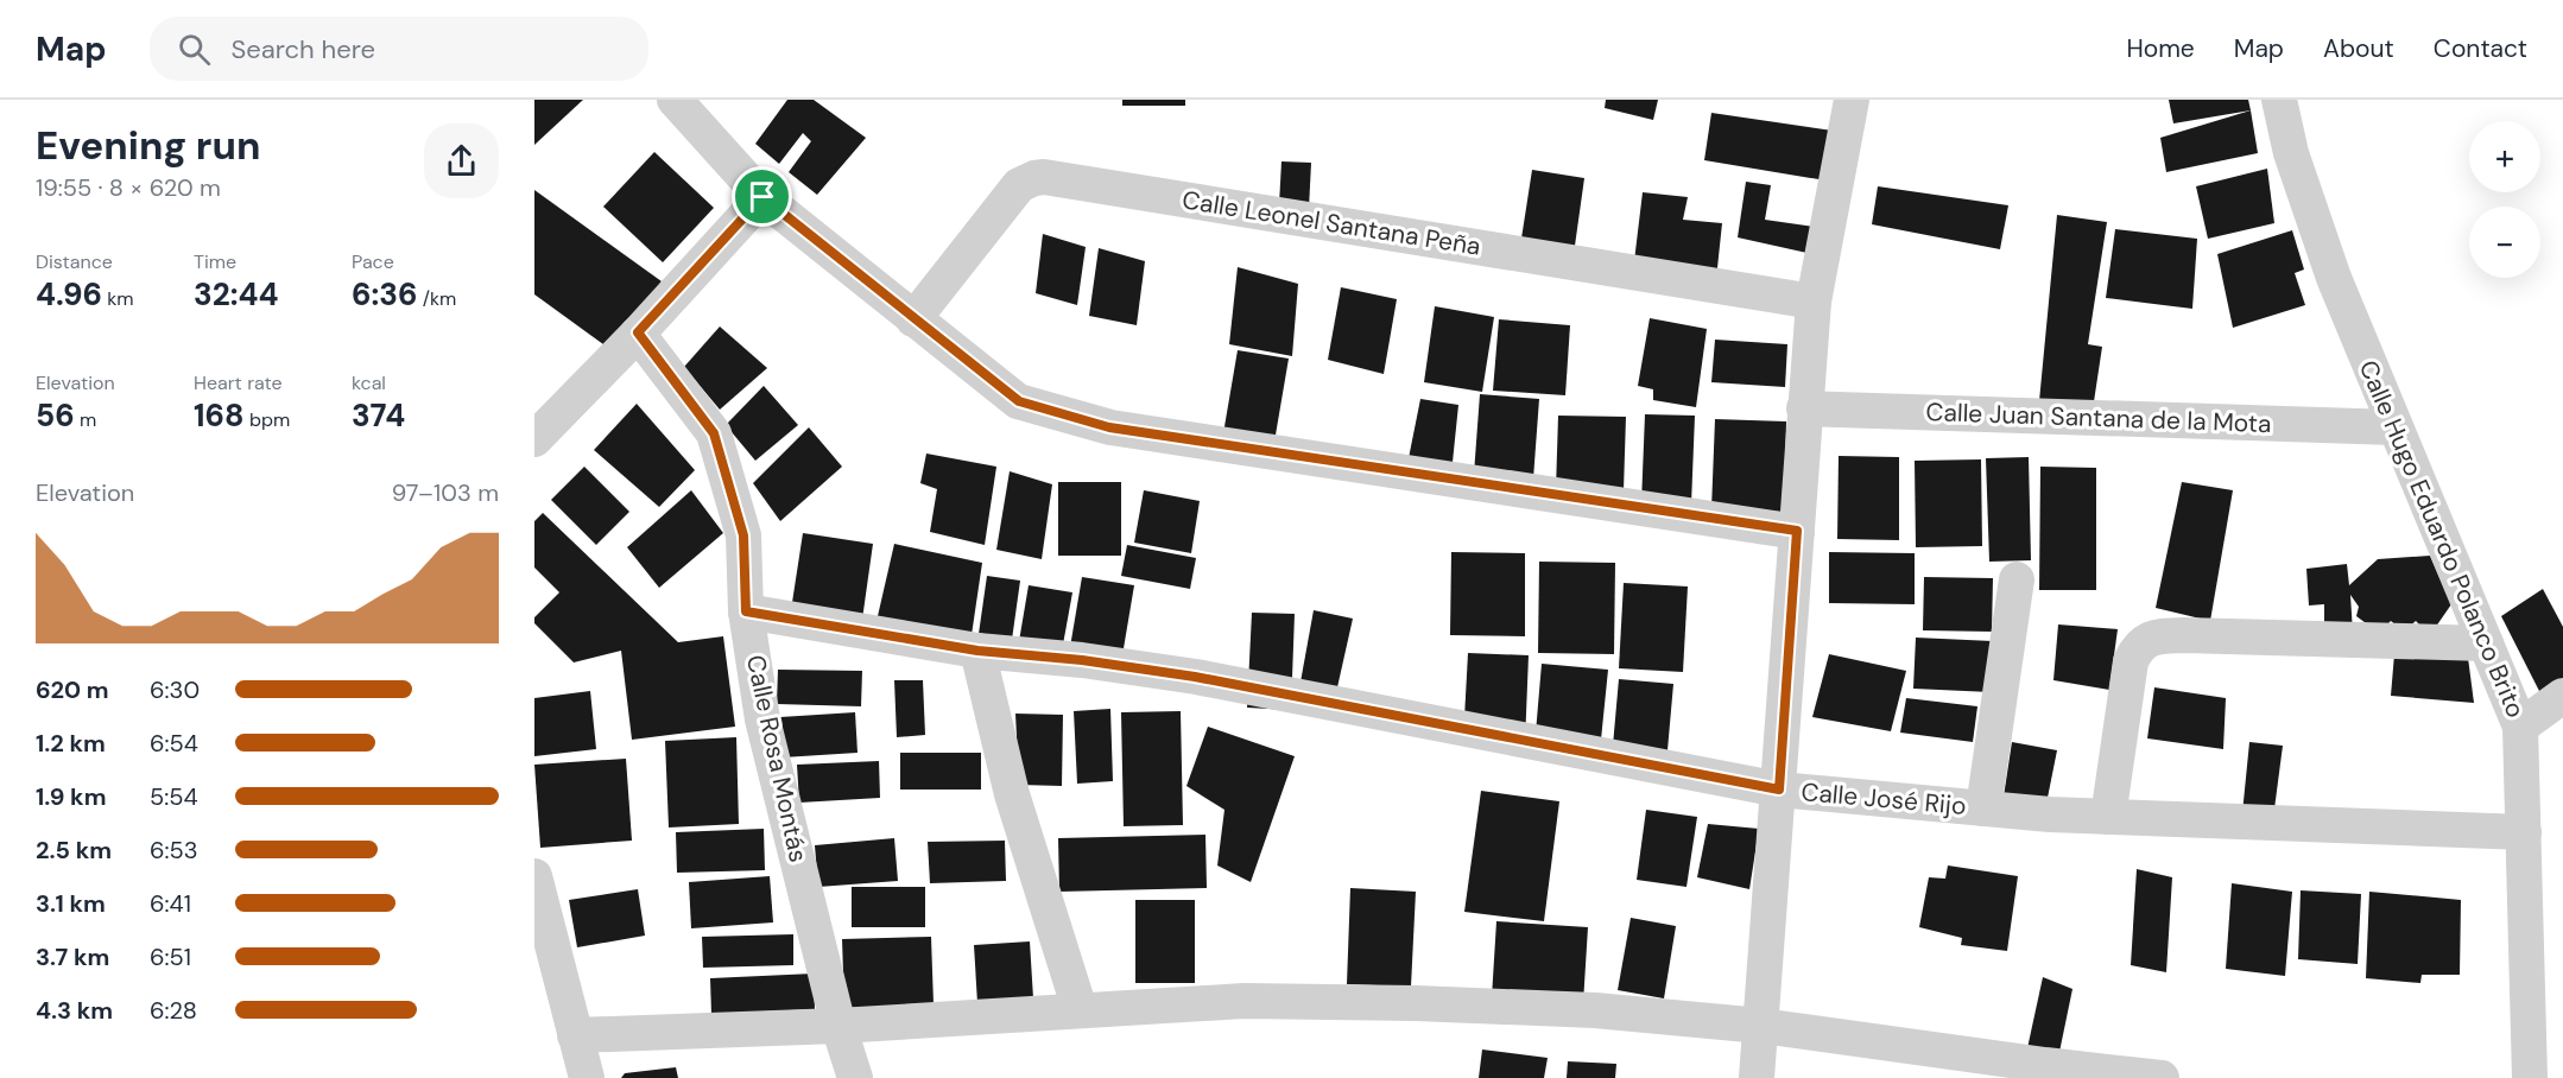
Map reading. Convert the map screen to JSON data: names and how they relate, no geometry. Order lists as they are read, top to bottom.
{
  "streets": {
    "street": [
      "Calle Leonel Santana Peña",
      "Calle Juan Santana de la Mota",
      "Calle Hugo Eduardo Polanco Brito",
      "Calle Rosa Montás",
      "Calle José Rijo"
    ]
  },
  "crossings": [
    ["Calle Juan Santana de la Mota", "Calle Hugo Eduardo Polanco Brito"],
    ["Calle Hugo Eduardo Polanco Brito", "Calle José Rijo"],
    ["Calle Rosa Montás", "Calle José Rijo"]
  ],
  "page": {
    "header": "Map",
    "search": "Search here",
    "nav": [
      "Home",
      "Map",
      "About",
      "Contact"
    ],
    "heading": ["Evening run", "19:55 · 8 × 620 m"],
    "map_buttons": ["+", "−"],
    "stats": [
      ["Distance", "4.96 km"],
      ["Time", "32:44"],
      ["Pace", "6:36 /km"],
      ["Elevation", "56 m"],
      ["Heart rate", "168 bpm"],
      ["kcal", "374"]
    ],
    "chart": ["Elevation", "97–103 m"],
    "list": [
      {
        "name": "620 m",
        "note": "6:30"
      },
      {
        "name": "1.2 km",
        "note": "6:54"
      },
      {
        "name": "1.9 km",
        "note": "5:54"
      },
      {
        "name": "2.5 km",
        "note": "6:53"
      },
      {
        "name": "3.1 km",
        "note": "6:41"
      },
      {
        "name": "3.7 km",
        "note": "6:51"
      },
      {
        "name": "4.3 km",
        "note": "6:28"
      }
    ]
  }
}
